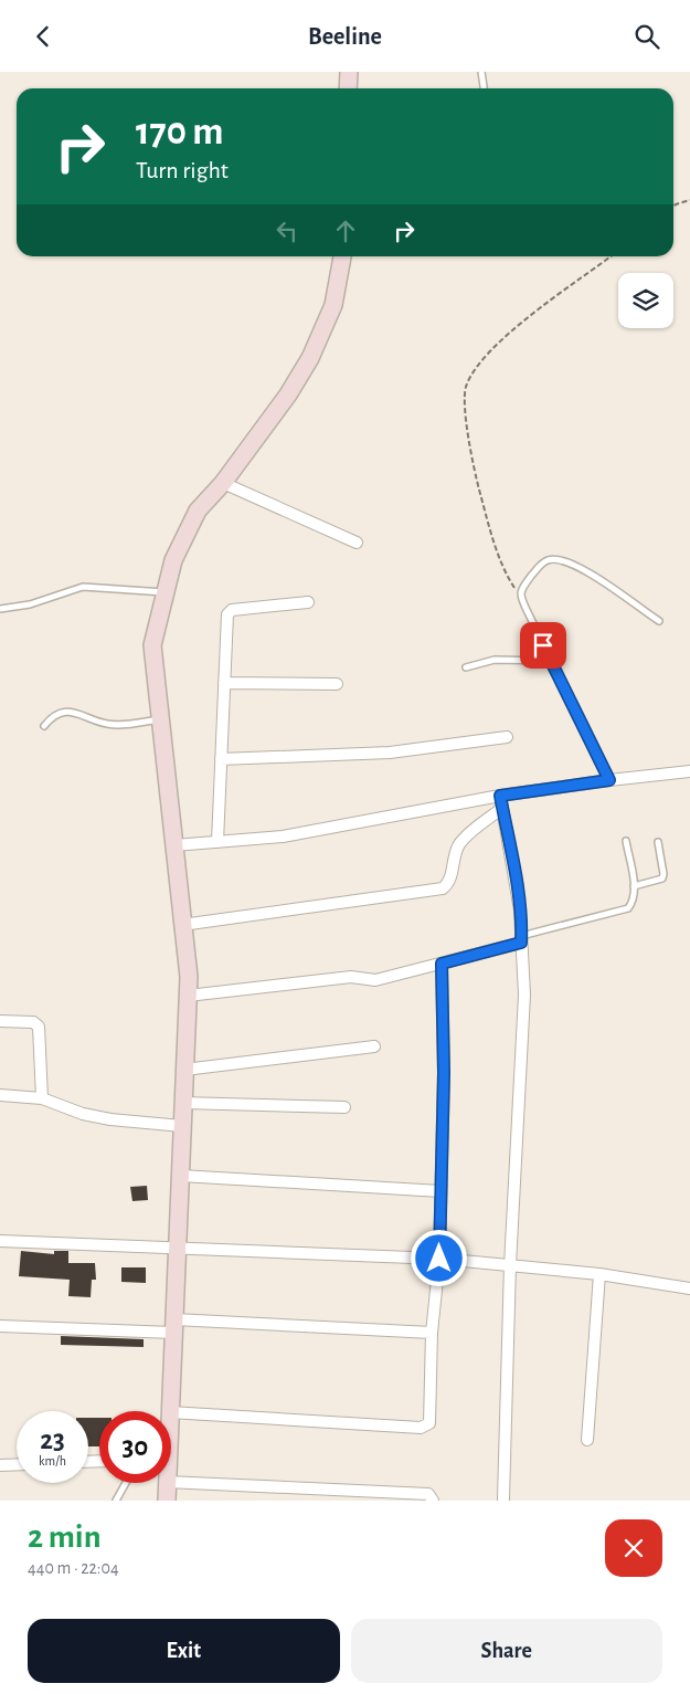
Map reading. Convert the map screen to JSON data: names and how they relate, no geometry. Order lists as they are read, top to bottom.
{
  "page": {
    "header": "Beeline",
    "turn": ["170 m", "Turn right"],
    "speed": "23 km/h",
    "limit": "30",
    "heading": ["2 min", "440 m · 22:04"],
    "buttons": ["Exit", "Share"]
  }
}
